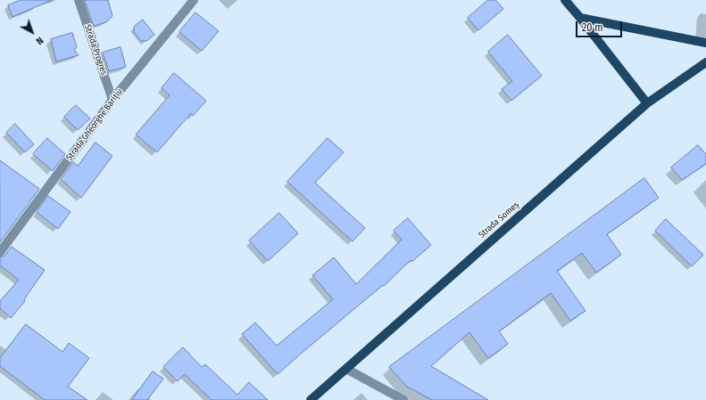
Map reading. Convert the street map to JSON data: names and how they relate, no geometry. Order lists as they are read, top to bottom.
{
  "streets": {
    "main road": ["Strada Someș"],
    "street": ["Strada Progres", "Strada Gheorghe Barițiu"]
  },
  "crossings": [
    ["Strada Progres", "Strada Gheorghe Barițiu"]
  ],
  "scale_bar": "20 m",
  "north": "bottom right"
}
